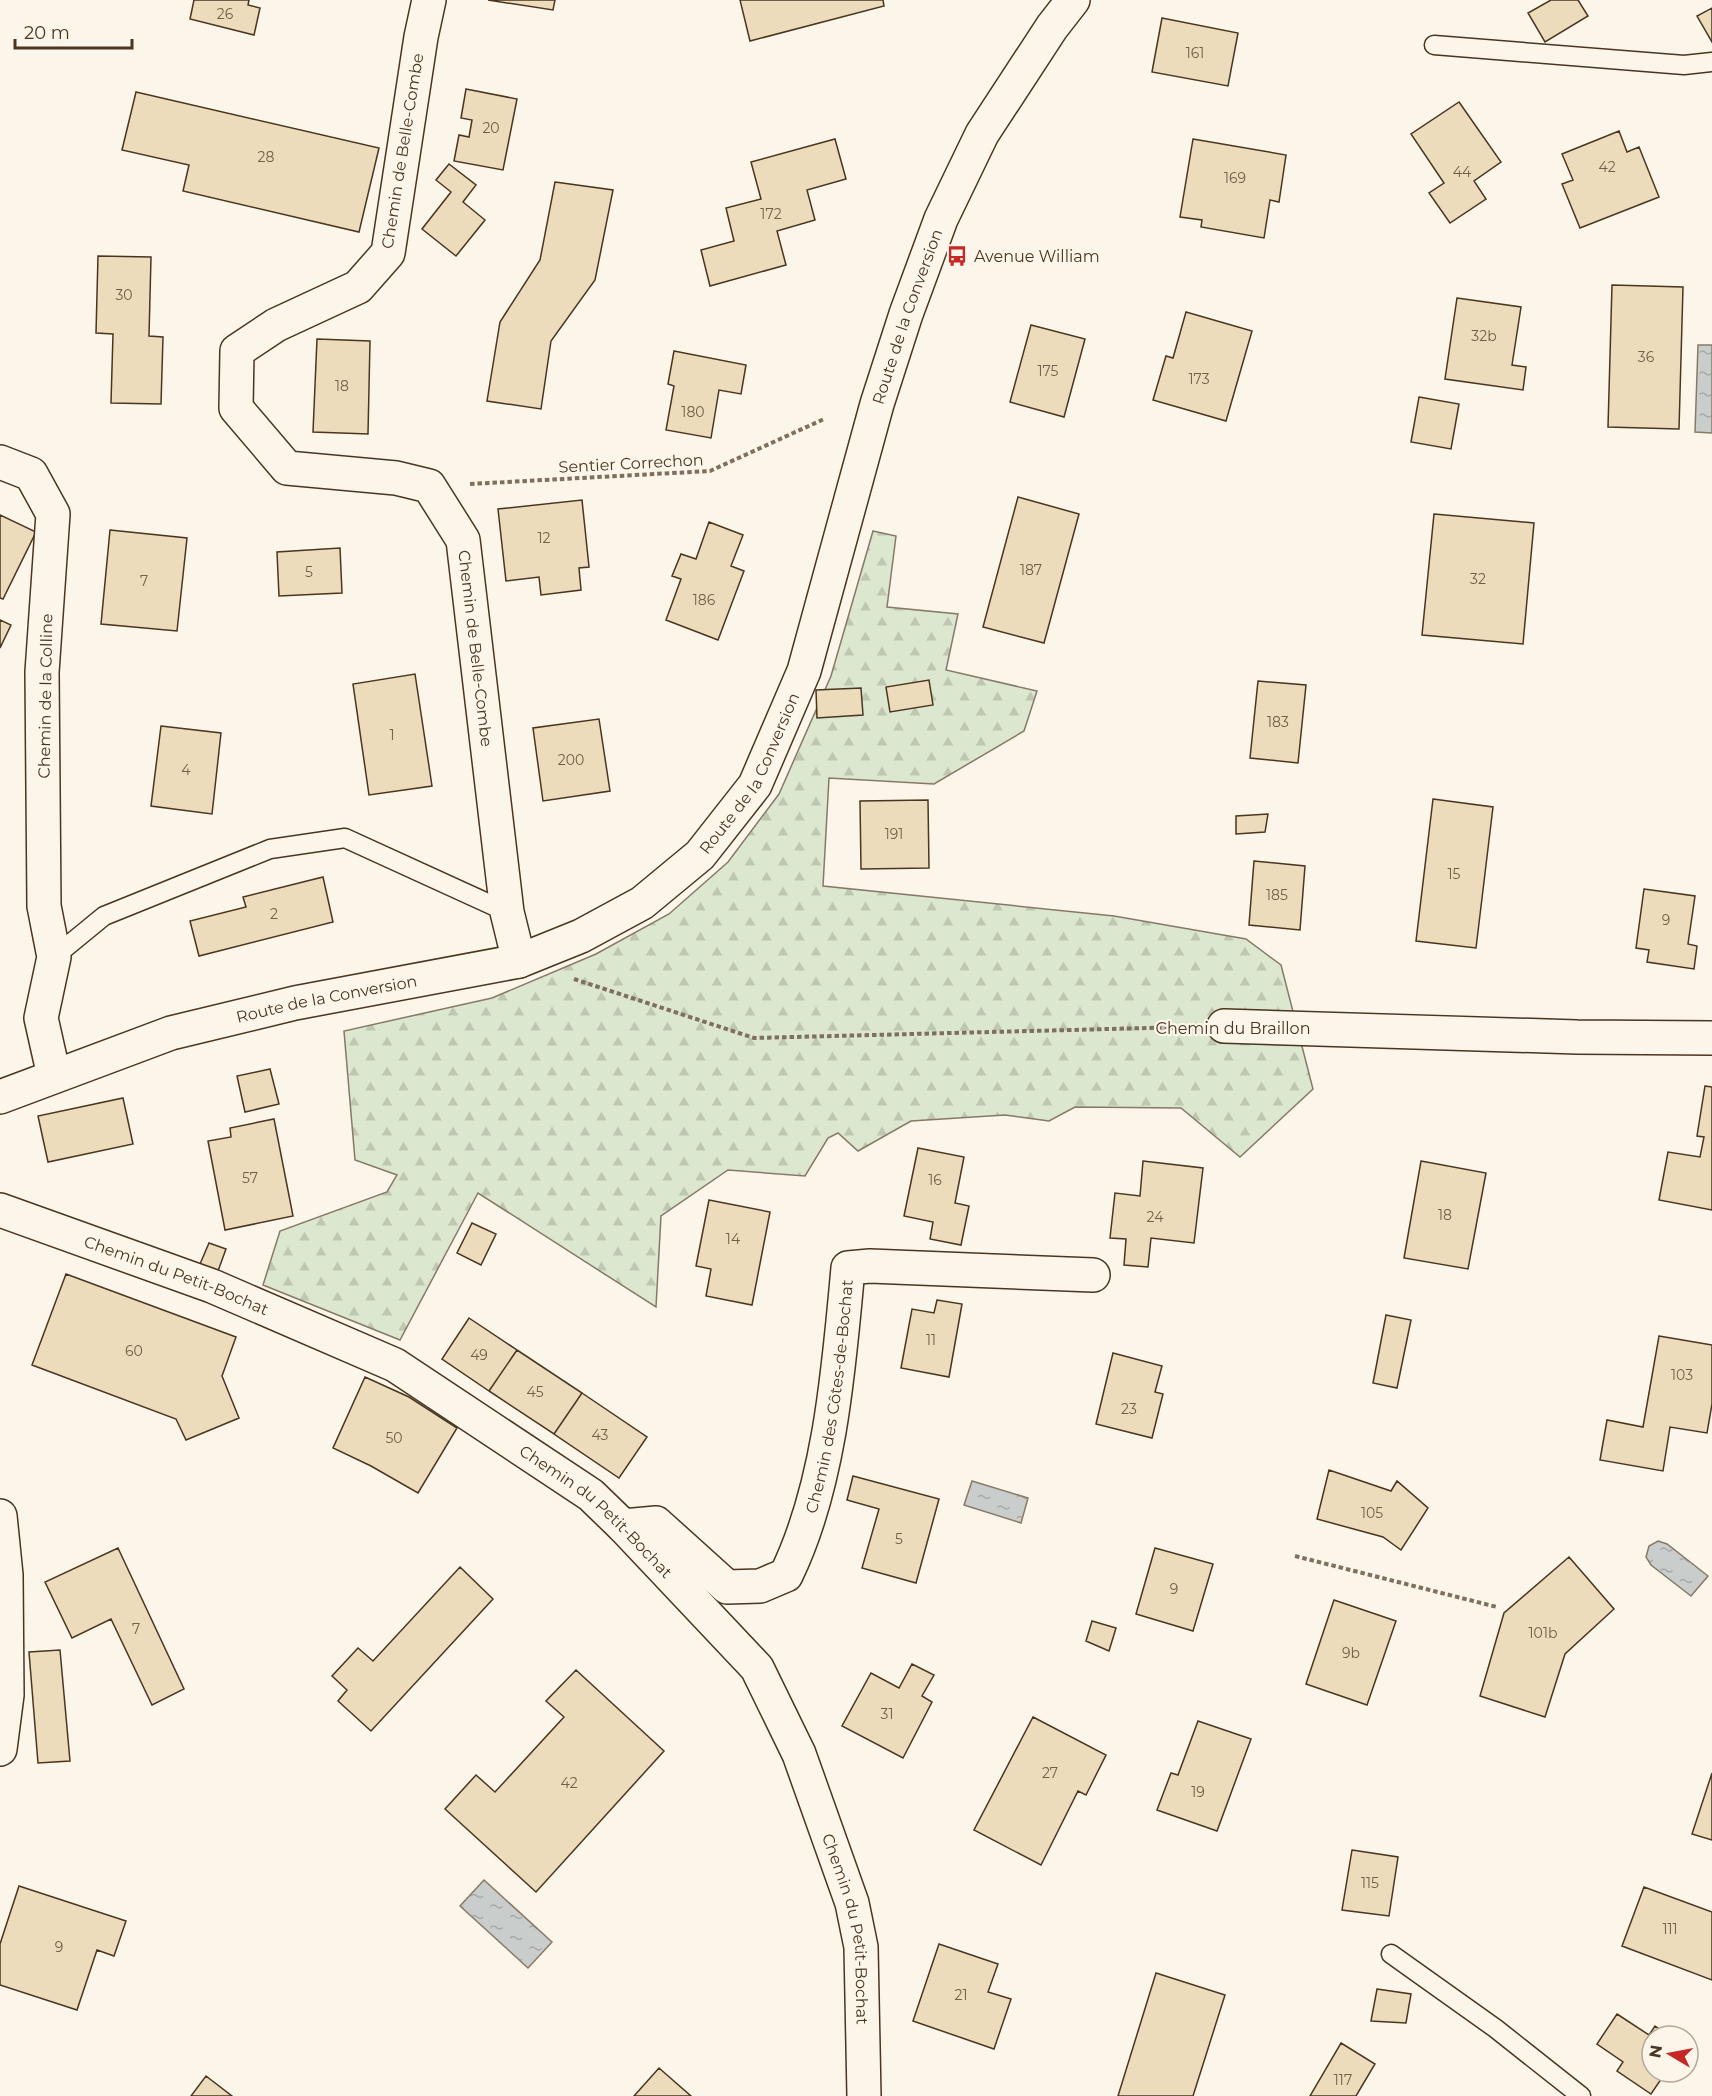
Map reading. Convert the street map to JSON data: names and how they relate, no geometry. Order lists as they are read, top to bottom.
{
  "streets": {
    "street": [
      "Chemin de Belle-Combe",
      "Route de la Conversion",
      "Chemin de la Colline",
      "Chemin du Braillon",
      "Chemin du Petit-Bochat",
      "Chemin des Côtes-de-Bochat"
    ],
    "path": ["Sentier Correchon"]
  },
  "crossings": [
    ["Chemin de Belle-Combe", "Route de la Conversion"],
    ["Chemin de Belle-Combe", "Sentier Correchon"],
    ["Route de la Conversion", "Chemin de la Colline"],
    ["Chemin du Petit-Bochat", "Chemin des Côtes-de-Bochat"]
  ],
  "places": {
    "bus stop": ["Avenue William"]
  },
  "house_numbers": [
    "26",
    "161",
    "20",
    "28",
    "42",
    "44",
    "169",
    "172",
    "30",
    "32b",
    "36",
    "175",
    "173",
    "18",
    "180",
    "12",
    "187",
    "5",
    "32",
    "7",
    "186",
    "183",
    "1",
    "200",
    "4",
    "191",
    "15",
    "185",
    "2",
    "9",
    "57",
    "16",
    "18",
    "24",
    "14",
    "11",
    "60",
    "49",
    "103",
    "45",
    "23",
    "43",
    "50",
    "105",
    "5",
    "9",
    "7",
    "101b",
    "9b",
    "31",
    "27",
    "42",
    "19",
    "115",
    "111",
    "9",
    "21",
    "117"
  ],
  "scale_bar": "20 m",
  "north": "left"
}
